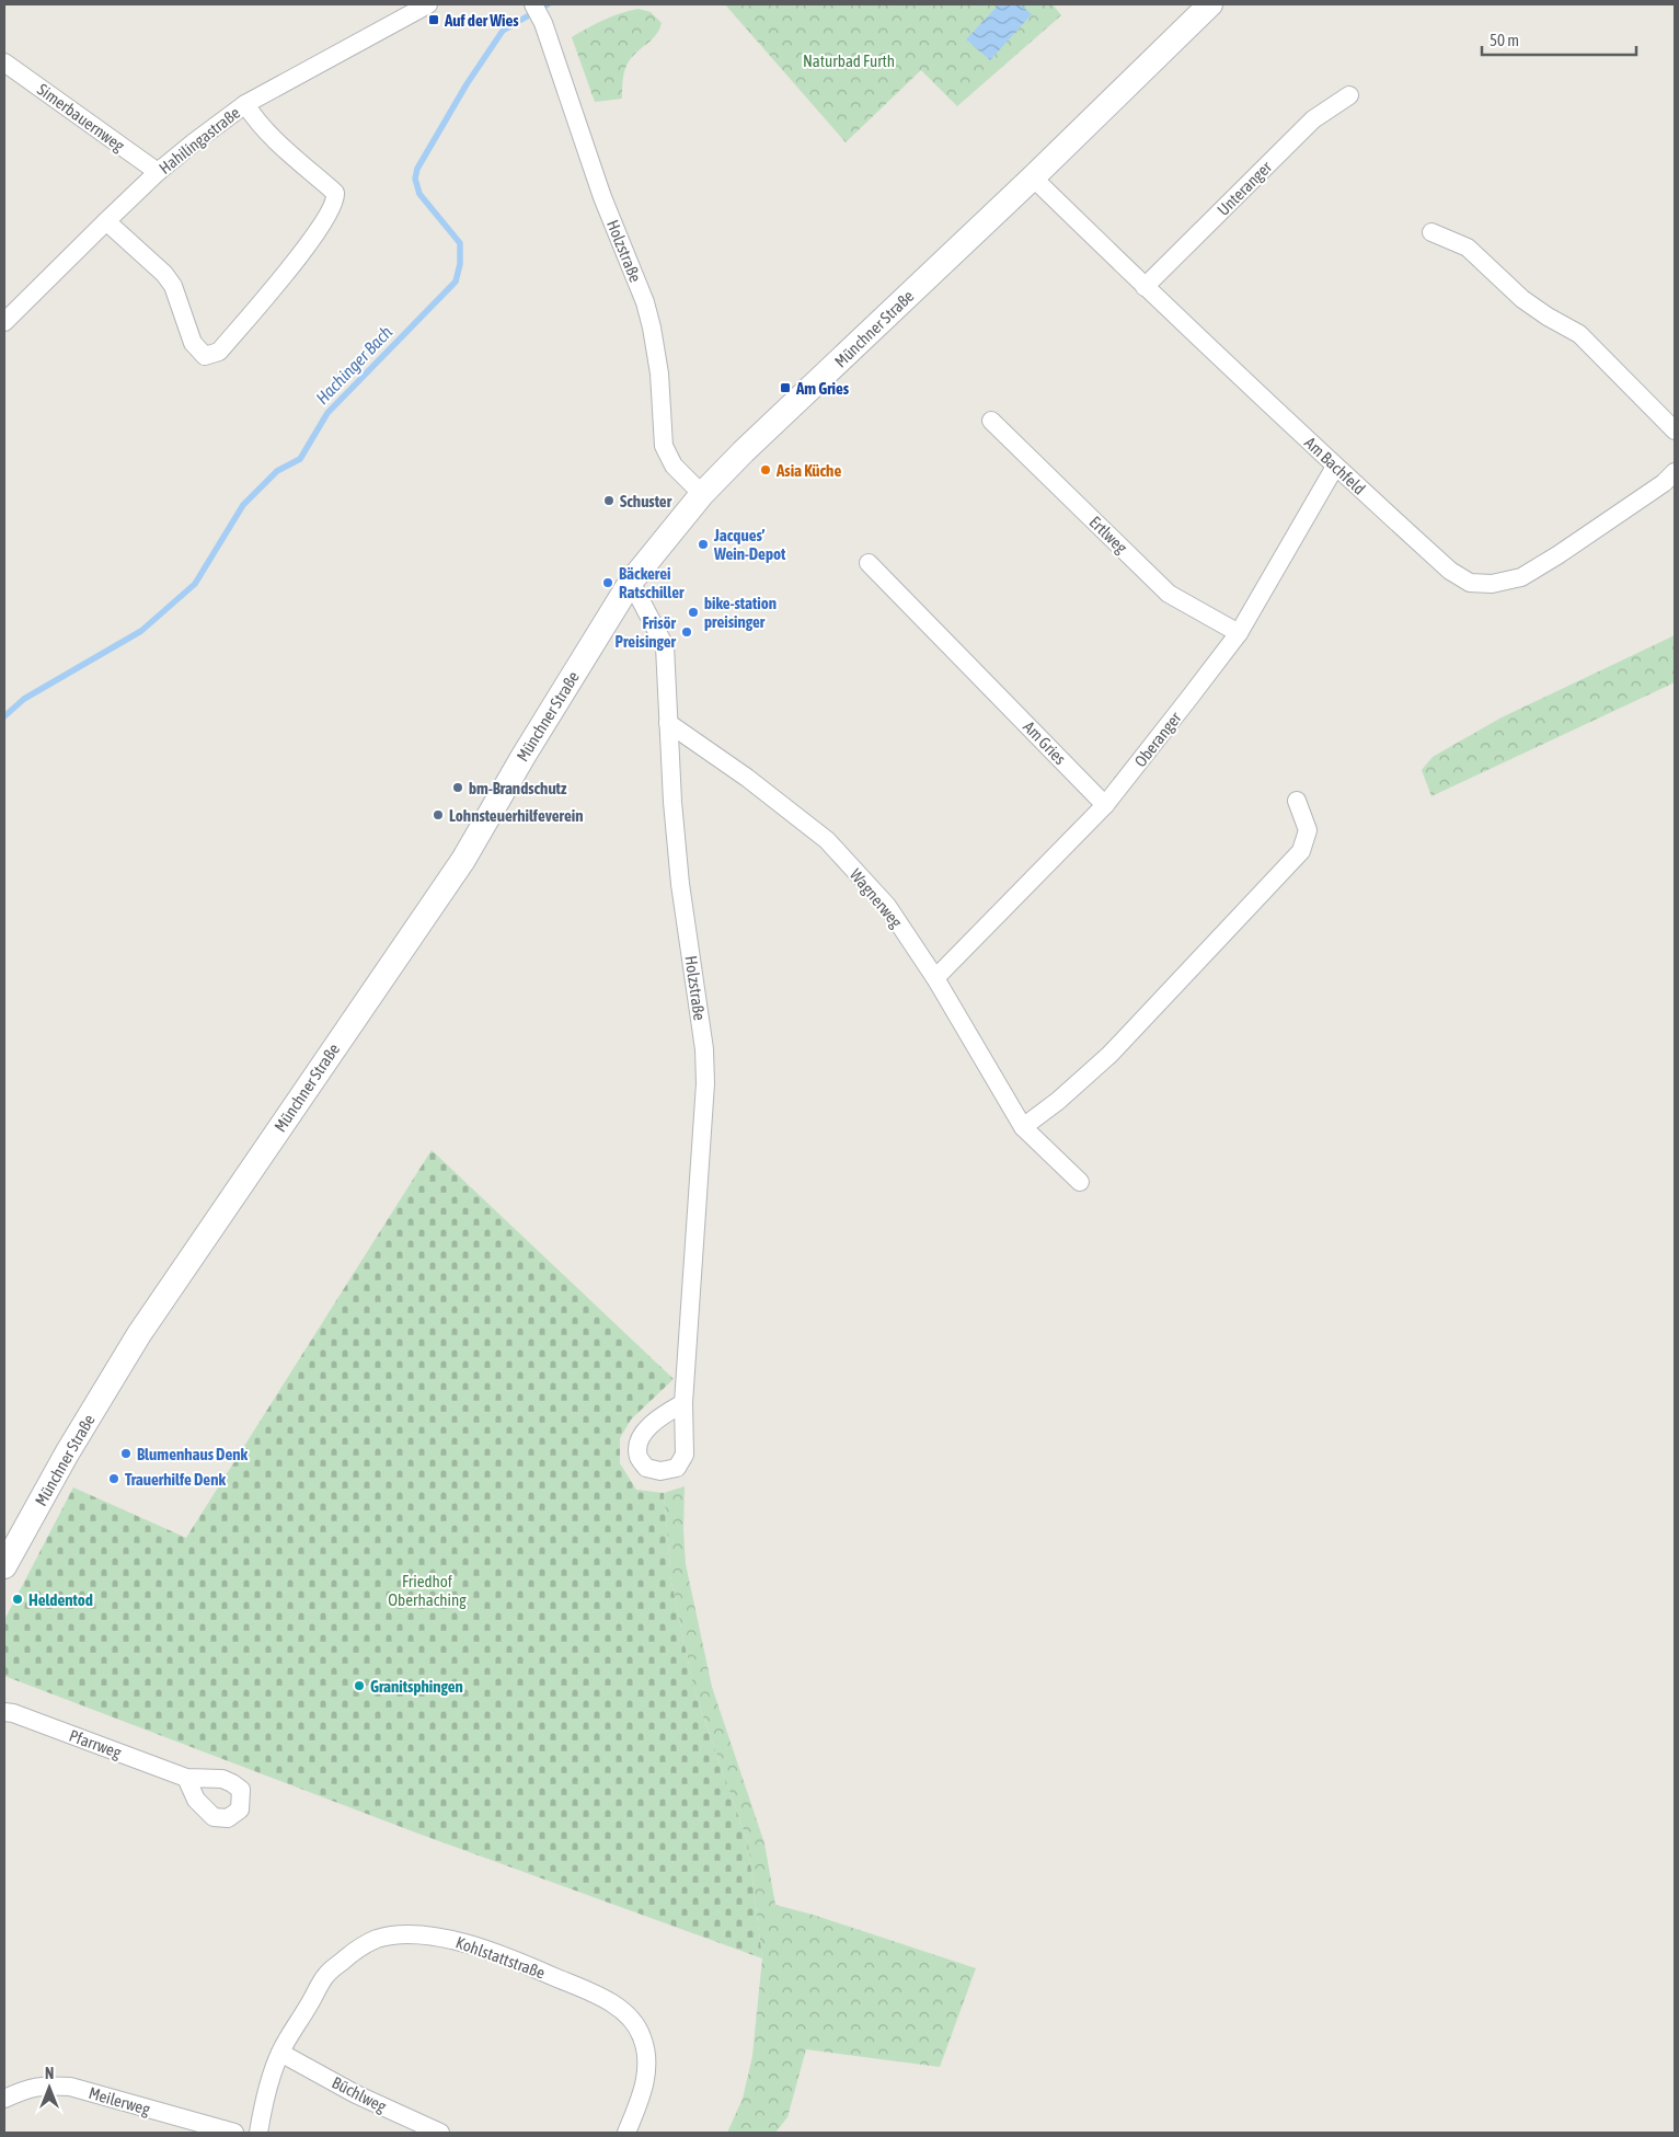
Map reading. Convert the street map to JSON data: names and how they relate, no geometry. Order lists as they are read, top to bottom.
{
  "streets": {
    "main road": ["Münchner Straße"],
    "street": [
      "Simerbauernweg",
      "Hahilingastraße",
      "Unteranger",
      "Holzstraße",
      "Am Bachfeld",
      "Ertlweg",
      "Oberanger",
      "Am Gries",
      "Wagnerweg",
      "Pfarrweg",
      "Kohlstattstraße",
      "Büchlweg",
      "Meilerweg"
    ]
  },
  "crossings": [
    ["Simerbauernweg", "Hahilingastraße"],
    ["Unteranger", "Am Bachfeld"],
    ["Holzstraße", "Münchner Straße"],
    ["Holzstraße", "Wagnerweg"],
    ["Münchner Straße", "Am Bachfeld"],
    ["Am Bachfeld", "Oberanger"],
    ["Ertlweg", "Oberanger"],
    ["Oberanger", "Am Gries"],
    ["Oberanger", "Wagnerweg"],
    ["Kohlstattstraße", "Büchlweg"]
  ],
  "water": ["Hachinger Bach"],
  "parks": ["Naturbad Furth", "Friedhof Oberhaching"],
  "places": {
    "transit": ["Auf der Wies", "Am Gries"],
    "other": [
      "Asia Küche",
      "Schuster",
      "Jacques’ Wein-Depot",
      "Bäckerei Ratschiller",
      "bike-station preisinger",
      "Frisör Preisinger",
      "bm-Brandschutz",
      "Lohnsteuerhilfeverein",
      "Blumenhaus Denk",
      "Trauerhilfe Denk",
      "Heldentod",
      "Granitsphingen"
    ]
  },
  "scale_bar": "50 m",
  "north": "top"
}
